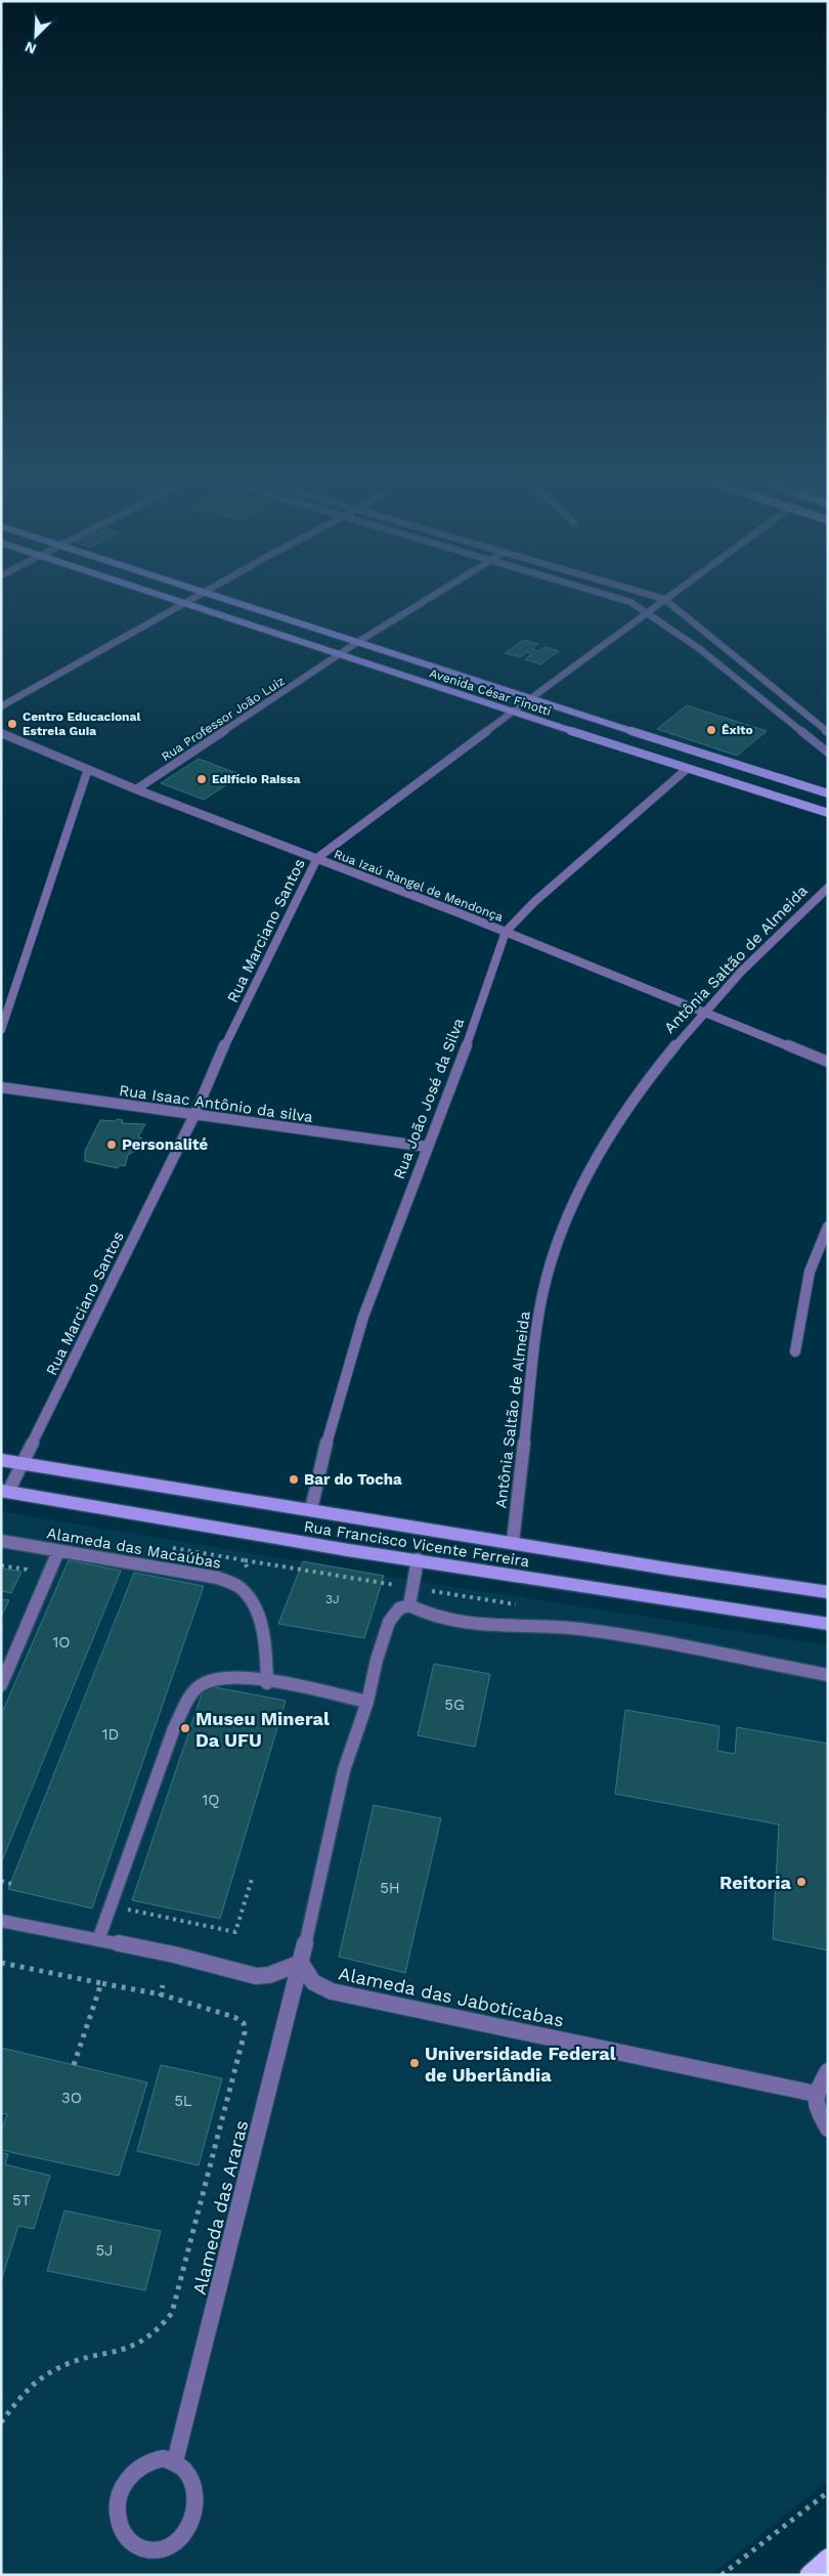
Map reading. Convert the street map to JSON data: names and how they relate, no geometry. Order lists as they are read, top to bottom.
{
  "streets": {
    "main road": ["Avenida César Finotti", "Rua Francisco Vicente Ferreira"],
    "street": [
      "Rua Professor João Luiz",
      "Rua Izaú Rangel de Mendonça",
      "Rua Marciano Santos",
      "Antônia Saltão de Almeida",
      "Rua João José da Silva",
      "Rua Isaac Antônio da silva",
      "Alameda das Macaúbas",
      "Alameda das Jaboticabas",
      "Alameda das Araras"
    ]
  },
  "crossings": [
    ["Avenida César Finotti", "Rua Professor João Luiz"],
    ["Avenida César Finotti", "Rua Marciano Santos"],
    ["Avenida César Finotti", "Rua João José da Silva"],
    ["Rua Professor João Luiz", "Rua Izaú Rangel de Mendonça"],
    ["Rua Izaú Rangel de Mendonça", "Rua Marciano Santos"],
    ["Rua Izaú Rangel de Mendonça", "Antônia Saltão de Almeida"],
    ["Rua Izaú Rangel de Mendonça", "Rua João José da Silva"],
    ["Rua Marciano Santos", "Rua Isaac Antônio da silva"],
    ["Rua Marciano Santos", "Rua Francisco Vicente Ferreira"],
    ["Antônia Saltão de Almeida", "Rua Francisco Vicente Ferreira"],
    ["Rua João José da Silva", "Rua Isaac Antônio da silva"],
    ["Rua João José da Silva", "Rua Francisco Vicente Ferreira"],
    ["Alameda das Jaboticabas", "Alameda das Araras"]
  ],
  "places": [
    "Centro Educacional Estrela Guia",
    "Êxito",
    "Edifício Raissa",
    "Personalité",
    "Bar do Tocha",
    "Museu Mineral Da UFU",
    "Reitoria",
    "Universidade Federal de Uberlândia"
  ],
  "house_numbers": [
    "3J",
    "1O",
    "5G",
    "1D",
    "1Q",
    "5H",
    "3O",
    "5L",
    "5T",
    "5J"
  ],
  "north": "bottom left"
}
